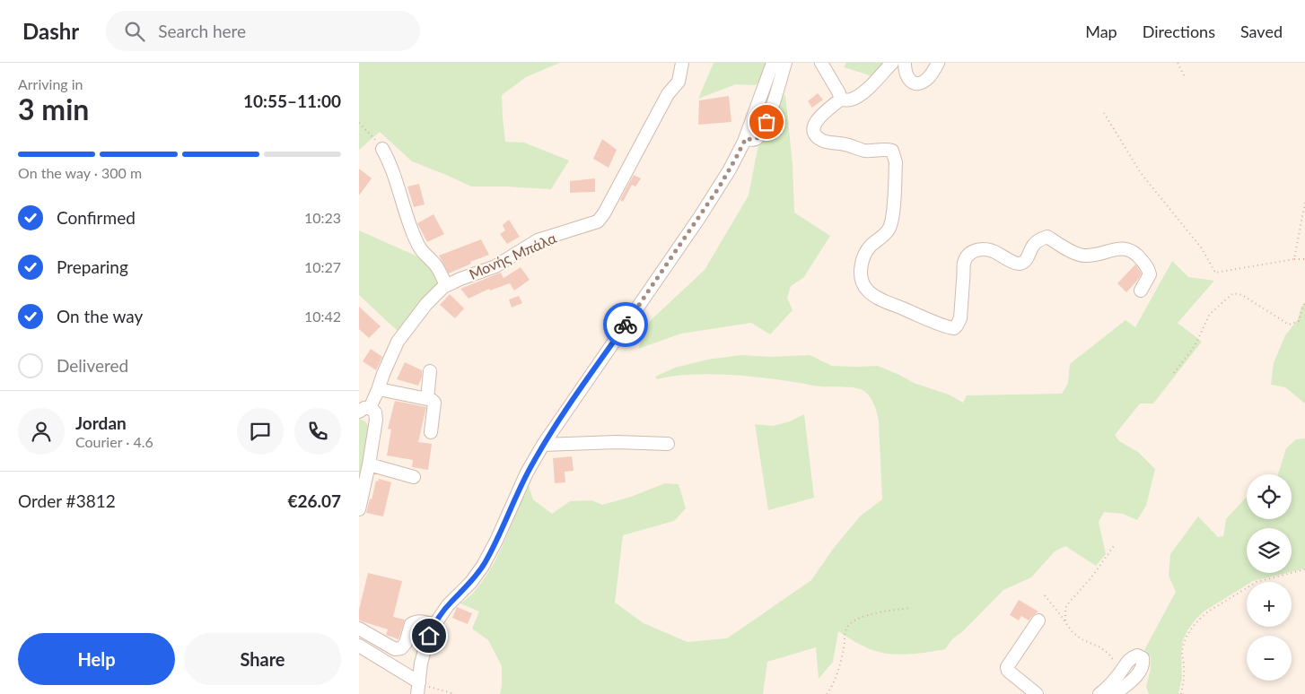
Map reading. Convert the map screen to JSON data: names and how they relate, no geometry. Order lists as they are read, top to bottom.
{
  "streets": {
    "street": ["Μονής Μπάλα"]
  },
  "page": {
    "header": "Dashr",
    "search": "Search here",
    "nav": ["Map", "Directions", "Saved"],
    "heading": ["3 min", "Arriving in", "10:55–11:00"],
    "panel": [
      "Jordan",
      "Courier · 4.6",
      "Order #3812",
      "€26.07"
    ],
    "bar": "On the way · 300 m",
    "list": [
      ["Confirmed", "10:23"],
      ["Preparing", "10:27"],
      ["On the way", "10:42"],
      "Delivered"
    ],
    "map_buttons": ["+", "−"],
    "buttons": ["Help", "Share"]
  }
}
